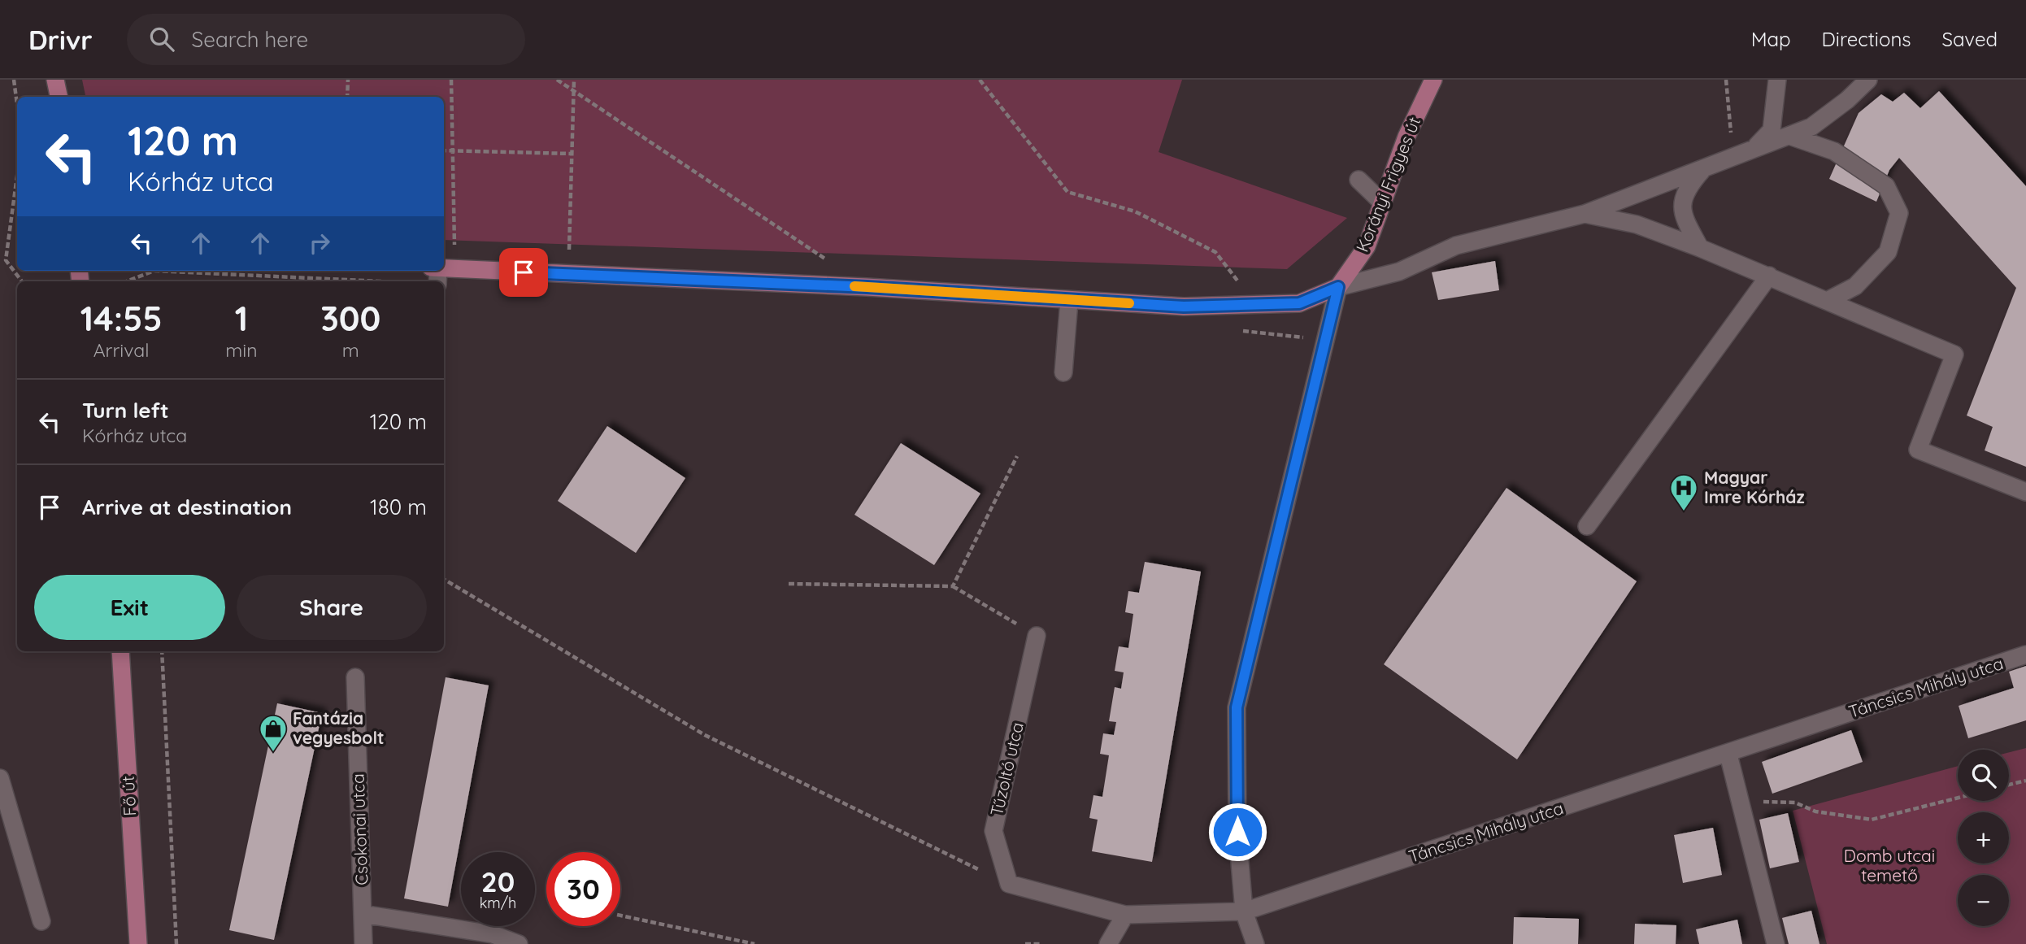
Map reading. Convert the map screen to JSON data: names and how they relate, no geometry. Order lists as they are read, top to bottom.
{
  "streets": {
    "main road": ["Korányi Frigyes út", "Fő út"],
    "street": ["Táncsics Mihály utca", "Tűzoltó utca", "Csokonai utca"]
  },
  "parks": ["Domb utcai temető"],
  "places": {
    "hospital": ["Magyar Imre Kórház"],
    "shop": ["Fantázia vegyesbolt"]
  },
  "page": {
    "header": "Drivr",
    "search": "Search here",
    "nav": ["Map", "Directions", "Saved"],
    "turn": ["120 m", "Kórház utca"],
    "eta": [
      "14:55",
      "Arrival",
      "1",
      "min",
      "300",
      "m"
    ],
    "list": [
      {
        "name": "Turn left",
        "note": "Kórház utca",
        "value": "120 m"
      },
      {
        "name": "Arrive at destination",
        "value": "180 m"
      }
    ],
    "buttons": ["Exit", "Share"],
    "map_buttons": ["+", "−"],
    "speed": "20 km/h",
    "limit": "30"
  }
}
